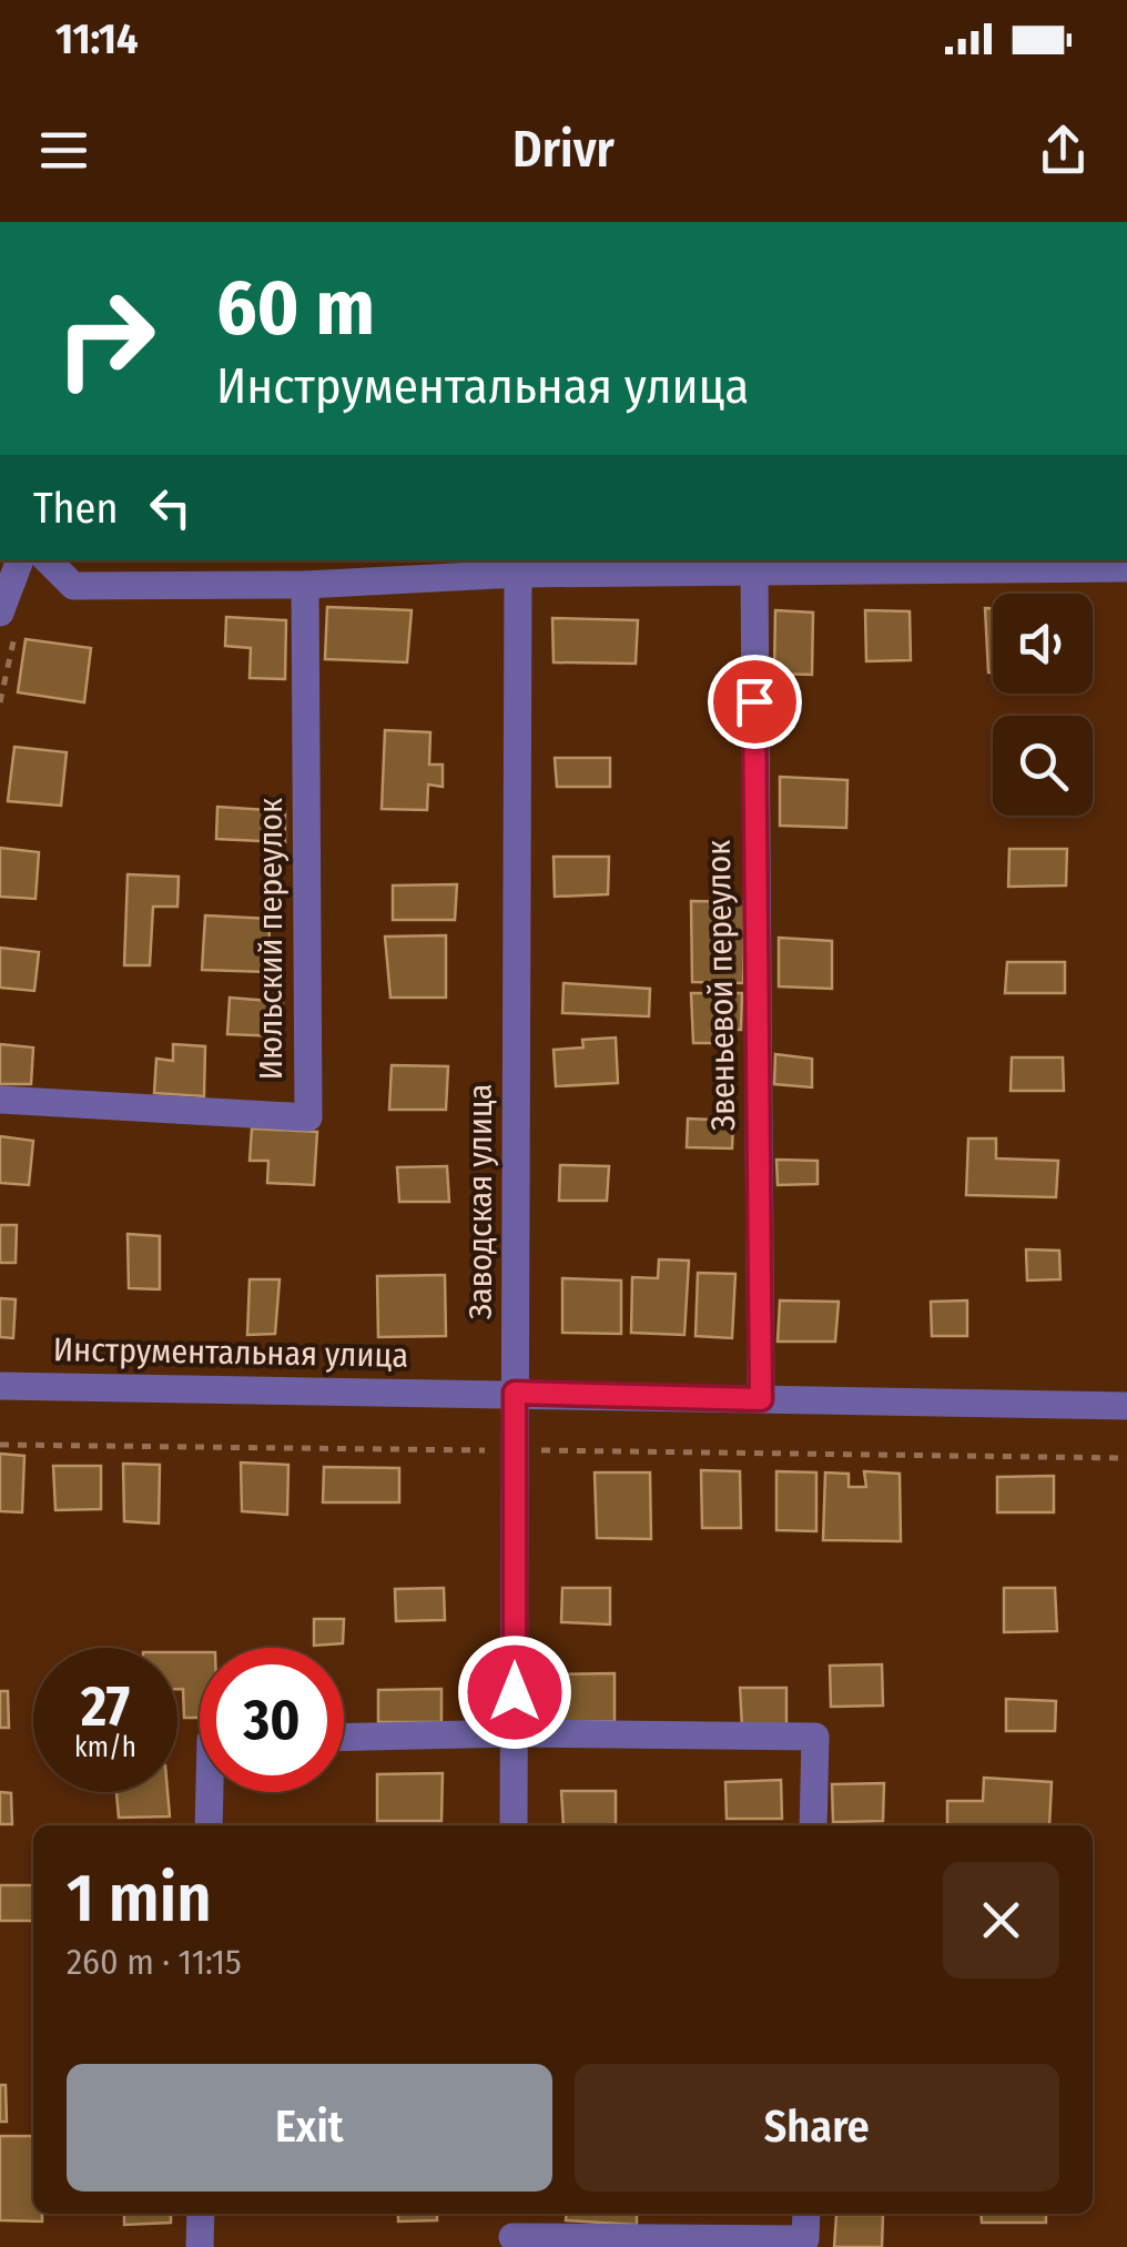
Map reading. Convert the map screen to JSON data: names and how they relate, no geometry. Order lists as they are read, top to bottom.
{
  "streets": {
    "street": [
      "Июльский переулок",
      "Звеньевой переулок",
      "Заводская улица",
      "Инструментальная улица"
    ]
  },
  "crossings": [
    ["Звеньевой переулок", "Инструментальная улица"],
    ["Заводская улица", "Инструментальная улица"]
  ],
  "page": {
    "status": "11:14",
    "header": "Drivr",
    "turn": ["60 m", "Инструментальная улица"],
    "then": "Then",
    "speed": "27 km/h",
    "limit": "30",
    "heading": ["1 min", "260 m · 11:15"],
    "buttons": ["Exit", "Share"]
  }
}
